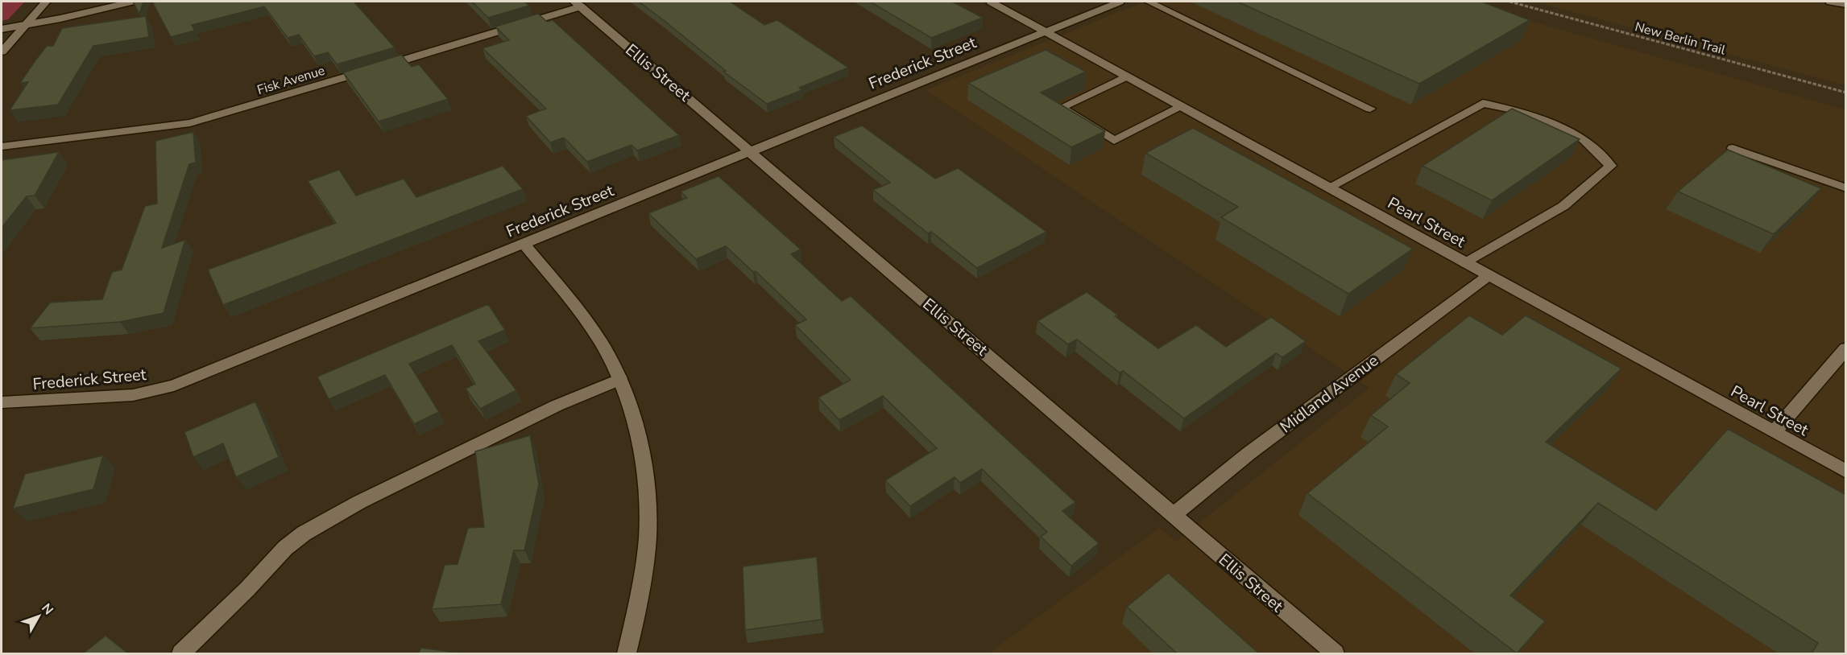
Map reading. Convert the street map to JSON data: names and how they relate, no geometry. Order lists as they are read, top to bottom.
{
  "streets": {
    "street": [
      "Frederick Street",
      "Ellis Street",
      "Fisk Avenue",
      "Pearl Street",
      "Midland Avenue"
    ],
    "path": ["New Berlin Trail"]
  },
  "crossings": [
    ["Frederick Street", "Ellis Street"],
    ["Frederick Street", "Pearl Street"],
    ["Ellis Street", "Fisk Avenue"],
    ["Ellis Street", "Midland Avenue"],
    ["Pearl Street", "Midland Avenue"]
  ],
  "north": "top right"
}
